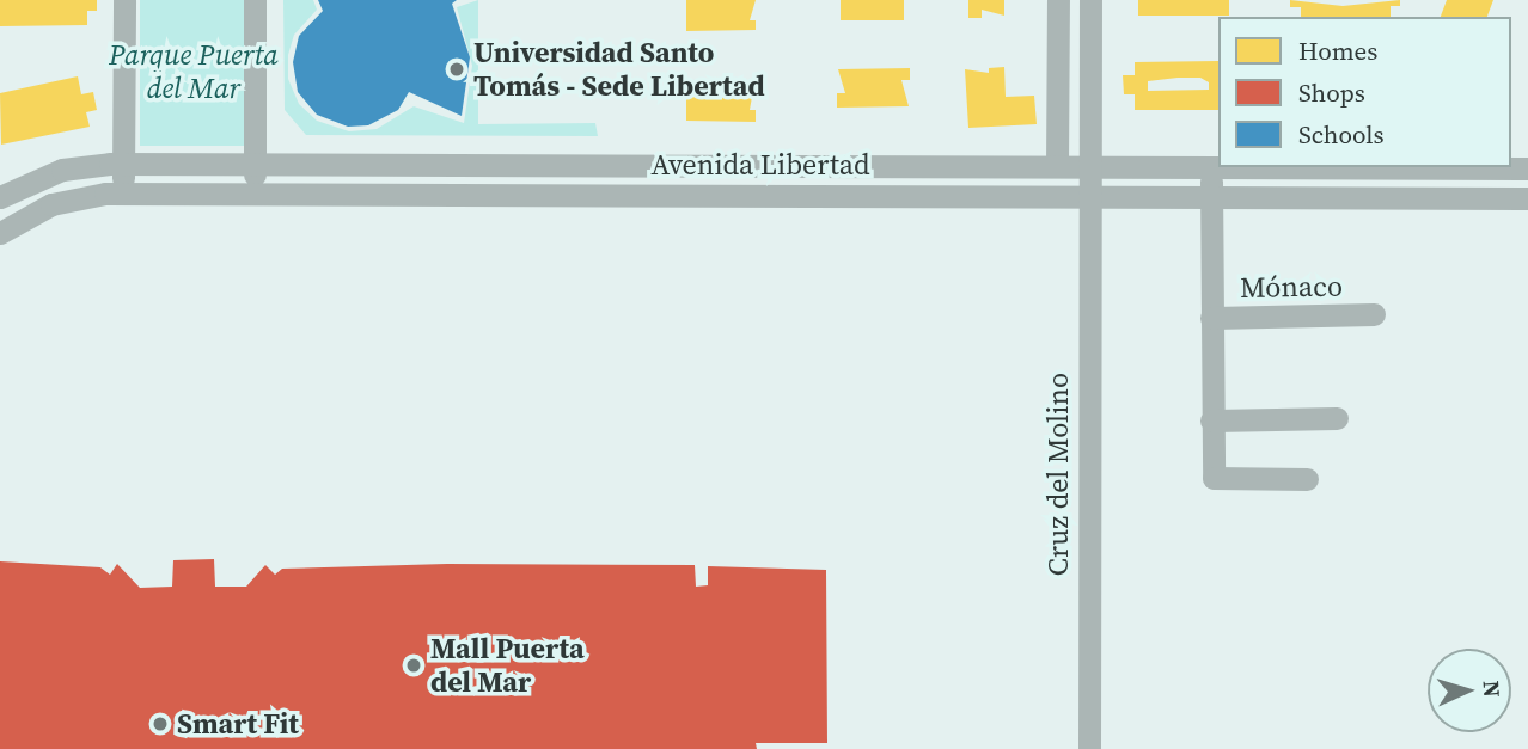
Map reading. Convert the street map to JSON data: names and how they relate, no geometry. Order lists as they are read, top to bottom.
{
  "streets": {
    "street": ["Avenida Libertad", "Mónaco", "Cruz del Molino"]
  },
  "crossings": [
    ["Avenida Libertad", "Cruz del Molino"]
  ],
  "parks": ["Parque Puerta del Mar"],
  "places": ["Universidad Santo Tomás - Sede Libertad", "Mall Puerta del Mar", "Smart Fit"],
  "legend": ["Homes", "Shops", "Schools"],
  "north": "right"
}
